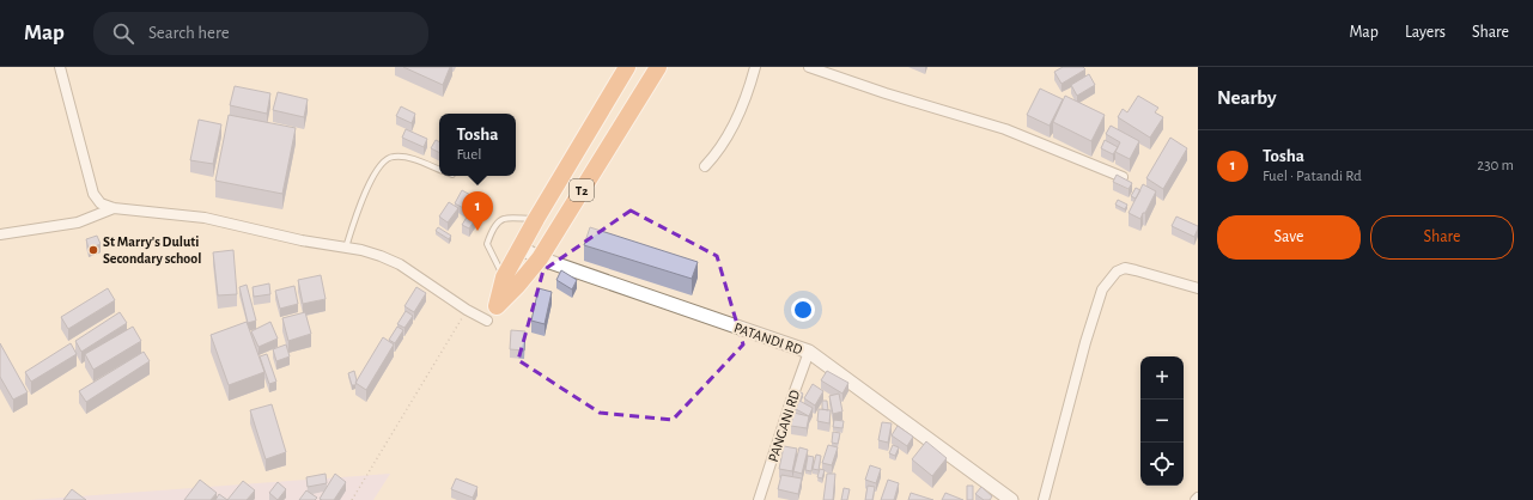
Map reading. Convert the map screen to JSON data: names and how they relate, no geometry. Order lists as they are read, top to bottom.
{
  "streets": {
    "highway": ["T2"],
    "street": ["PATANDI RD", "PANGANI RD"]
  },
  "crossings": [
    ["T2", "PATANDI RD"],
    ["PATANDI RD", "PANGANI RD"]
  ],
  "places": ["St Marry's Duluti Secondary school"],
  "page": {
    "header": "Map",
    "search": "Search here",
    "nav": ["Map", "Layers", "Share"],
    "heading": "Nearby",
    "popup": ["Tosha", "Fuel"],
    "list": [
      {
        "mark": "1",
        "name": "Tosha",
        "note": "Fuel · Patandi Rd",
        "value": "230 m"
      }
    ],
    "pins": "1",
    "buttons": ["Save", "Share"],
    "map_buttons": ["+", "−"]
  }
}
